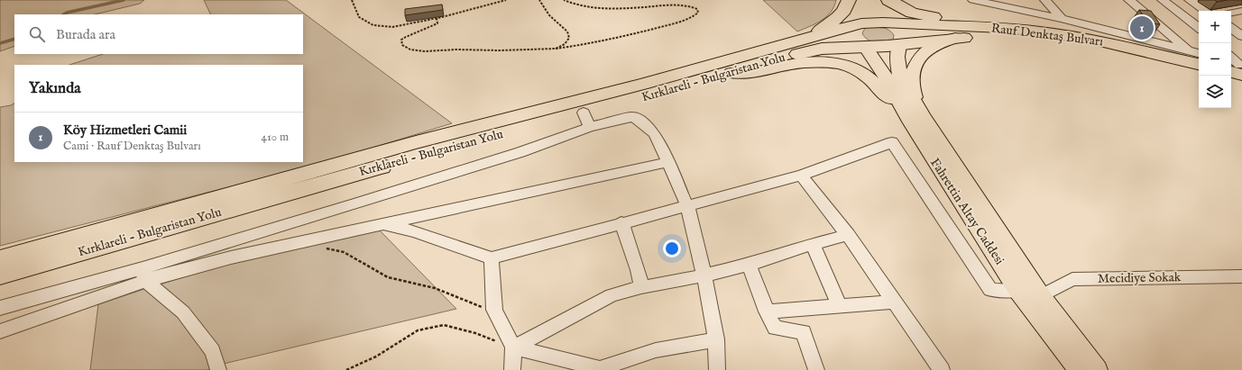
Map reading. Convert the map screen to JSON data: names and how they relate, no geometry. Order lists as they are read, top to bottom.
{
  "streets": {
    "highway": ["Rauf Denktaş Bulvarı", "Kırklareli - Bulgaristan Yolu"],
    "main road": ["Fahrettin Altay Caddesi"],
    "street": ["Mecidiye Sokak"]
  },
  "crossings": [
    ["Rauf Denktaş Bulvarı", "Kırklareli - Bulgaristan Yolu"],
    ["Rauf Denktaş Bulvarı", "Fahrettin Altay Caddesi"],
    ["Kırklareli - Bulgaristan Yolu", "Fahrettin Altay Caddesi"],
    ["Fahrettin Altay Caddesi", "Mecidiye Sokak"]
  ],
  "page": {
    "map_buttons": ["+", "−"],
    "pins": "1",
    "search": "Burada ara",
    "heading": "Yakında",
    "list": [
      {
        "mark": "1",
        "name": "Köy Hizmetleri Camii",
        "note": "Cami · Rauf Denktaş Bulvarı",
        "value": "410 m"
      }
    ]
  }
}
